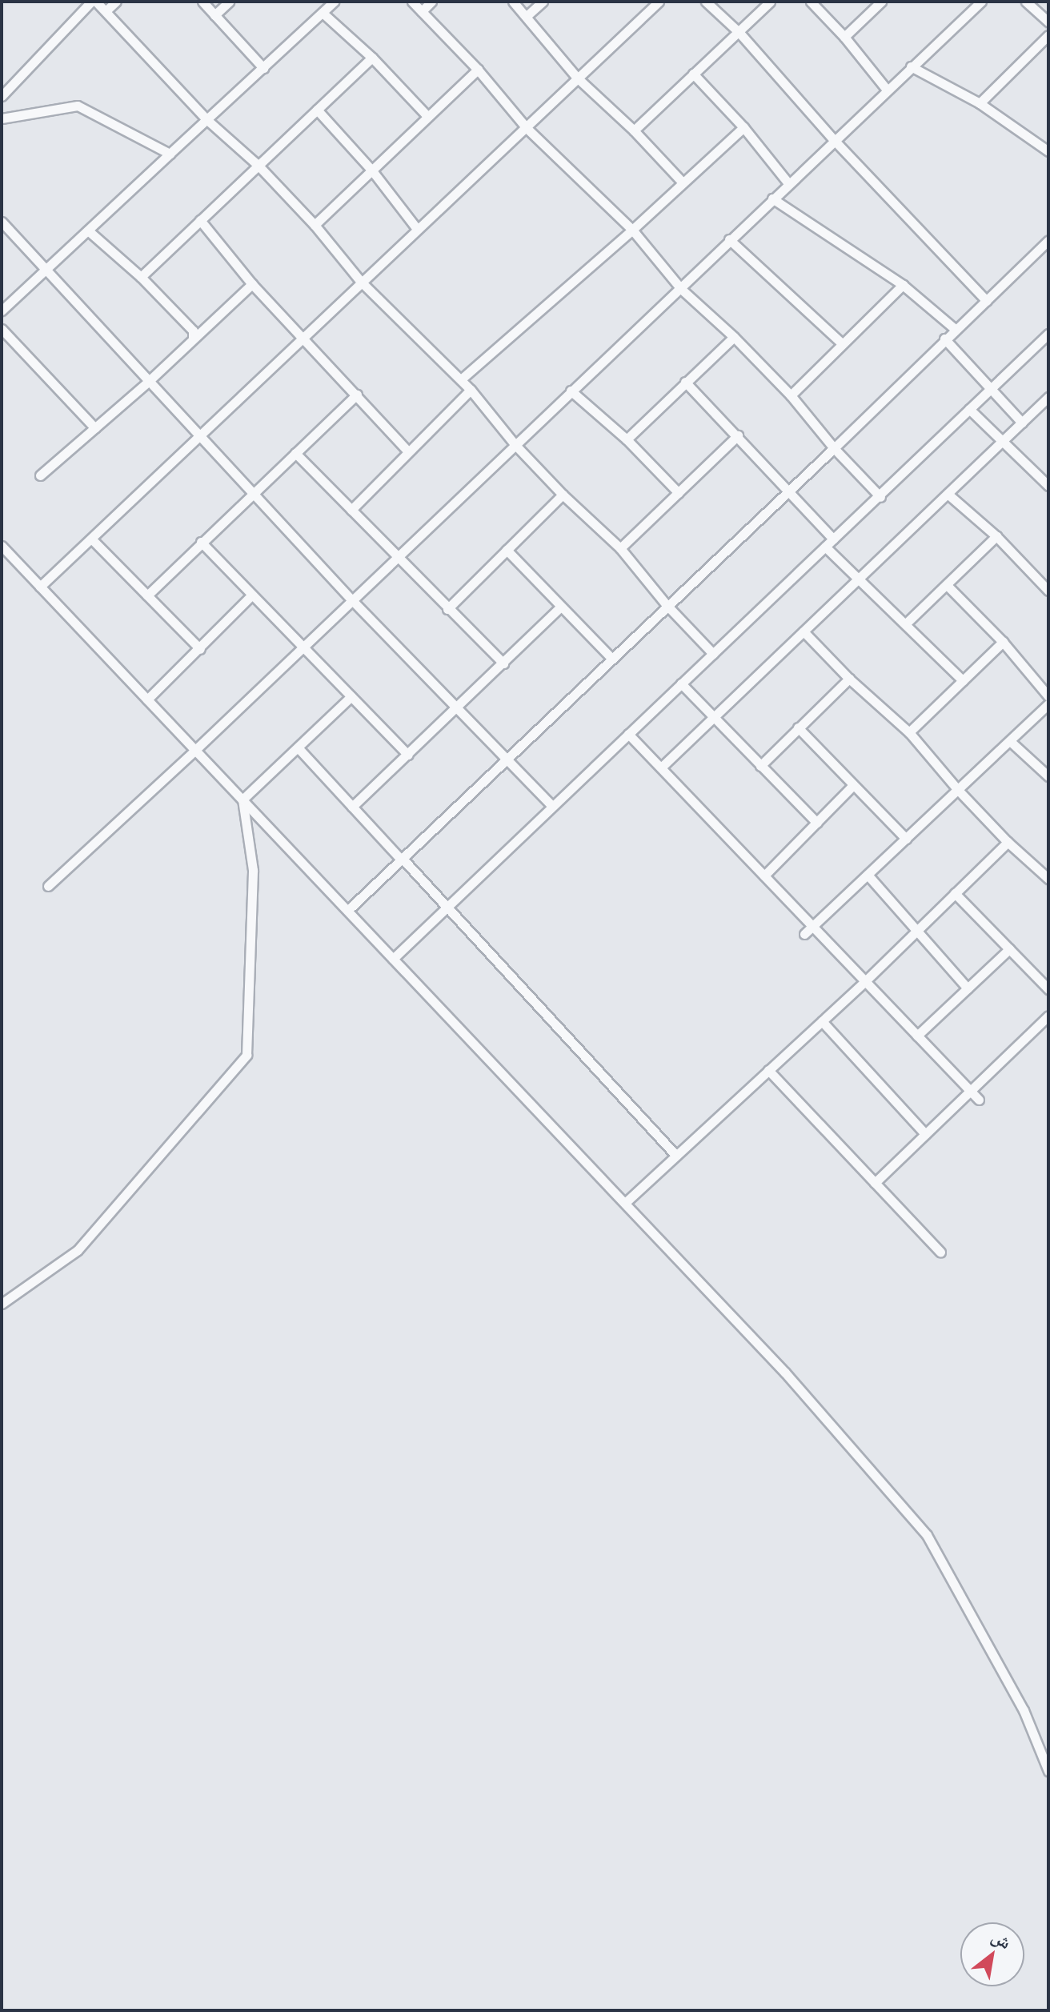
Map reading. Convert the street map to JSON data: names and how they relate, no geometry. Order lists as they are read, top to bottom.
{
  "north": "top right"
}
